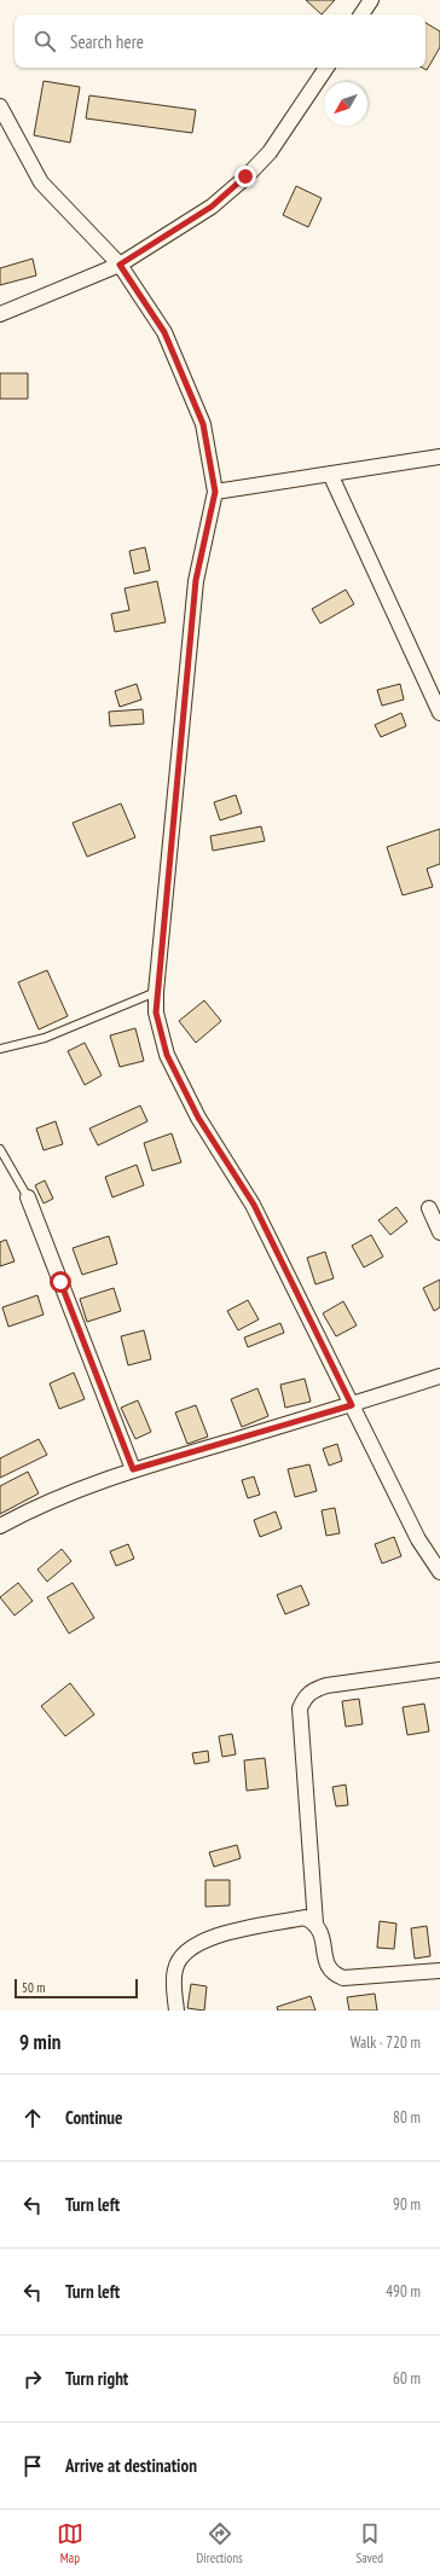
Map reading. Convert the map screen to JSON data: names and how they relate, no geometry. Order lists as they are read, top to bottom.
{
  "scale_bar": "50 m",
  "north": "bottom left",
  "page": {
    "search": "Search here",
    "scale": "50 m",
    "heading": ["9 min", "Walk · 720 m"],
    "list": [
      ["Continue", "80 m"],
      ["Turn left", "90 m"],
      ["Turn left", "490 m"],
      ["Turn right", "60 m"],
      "Arrive at destination"
    ],
    "nav": ["Map", "Directions", "Saved"]
  }
}
